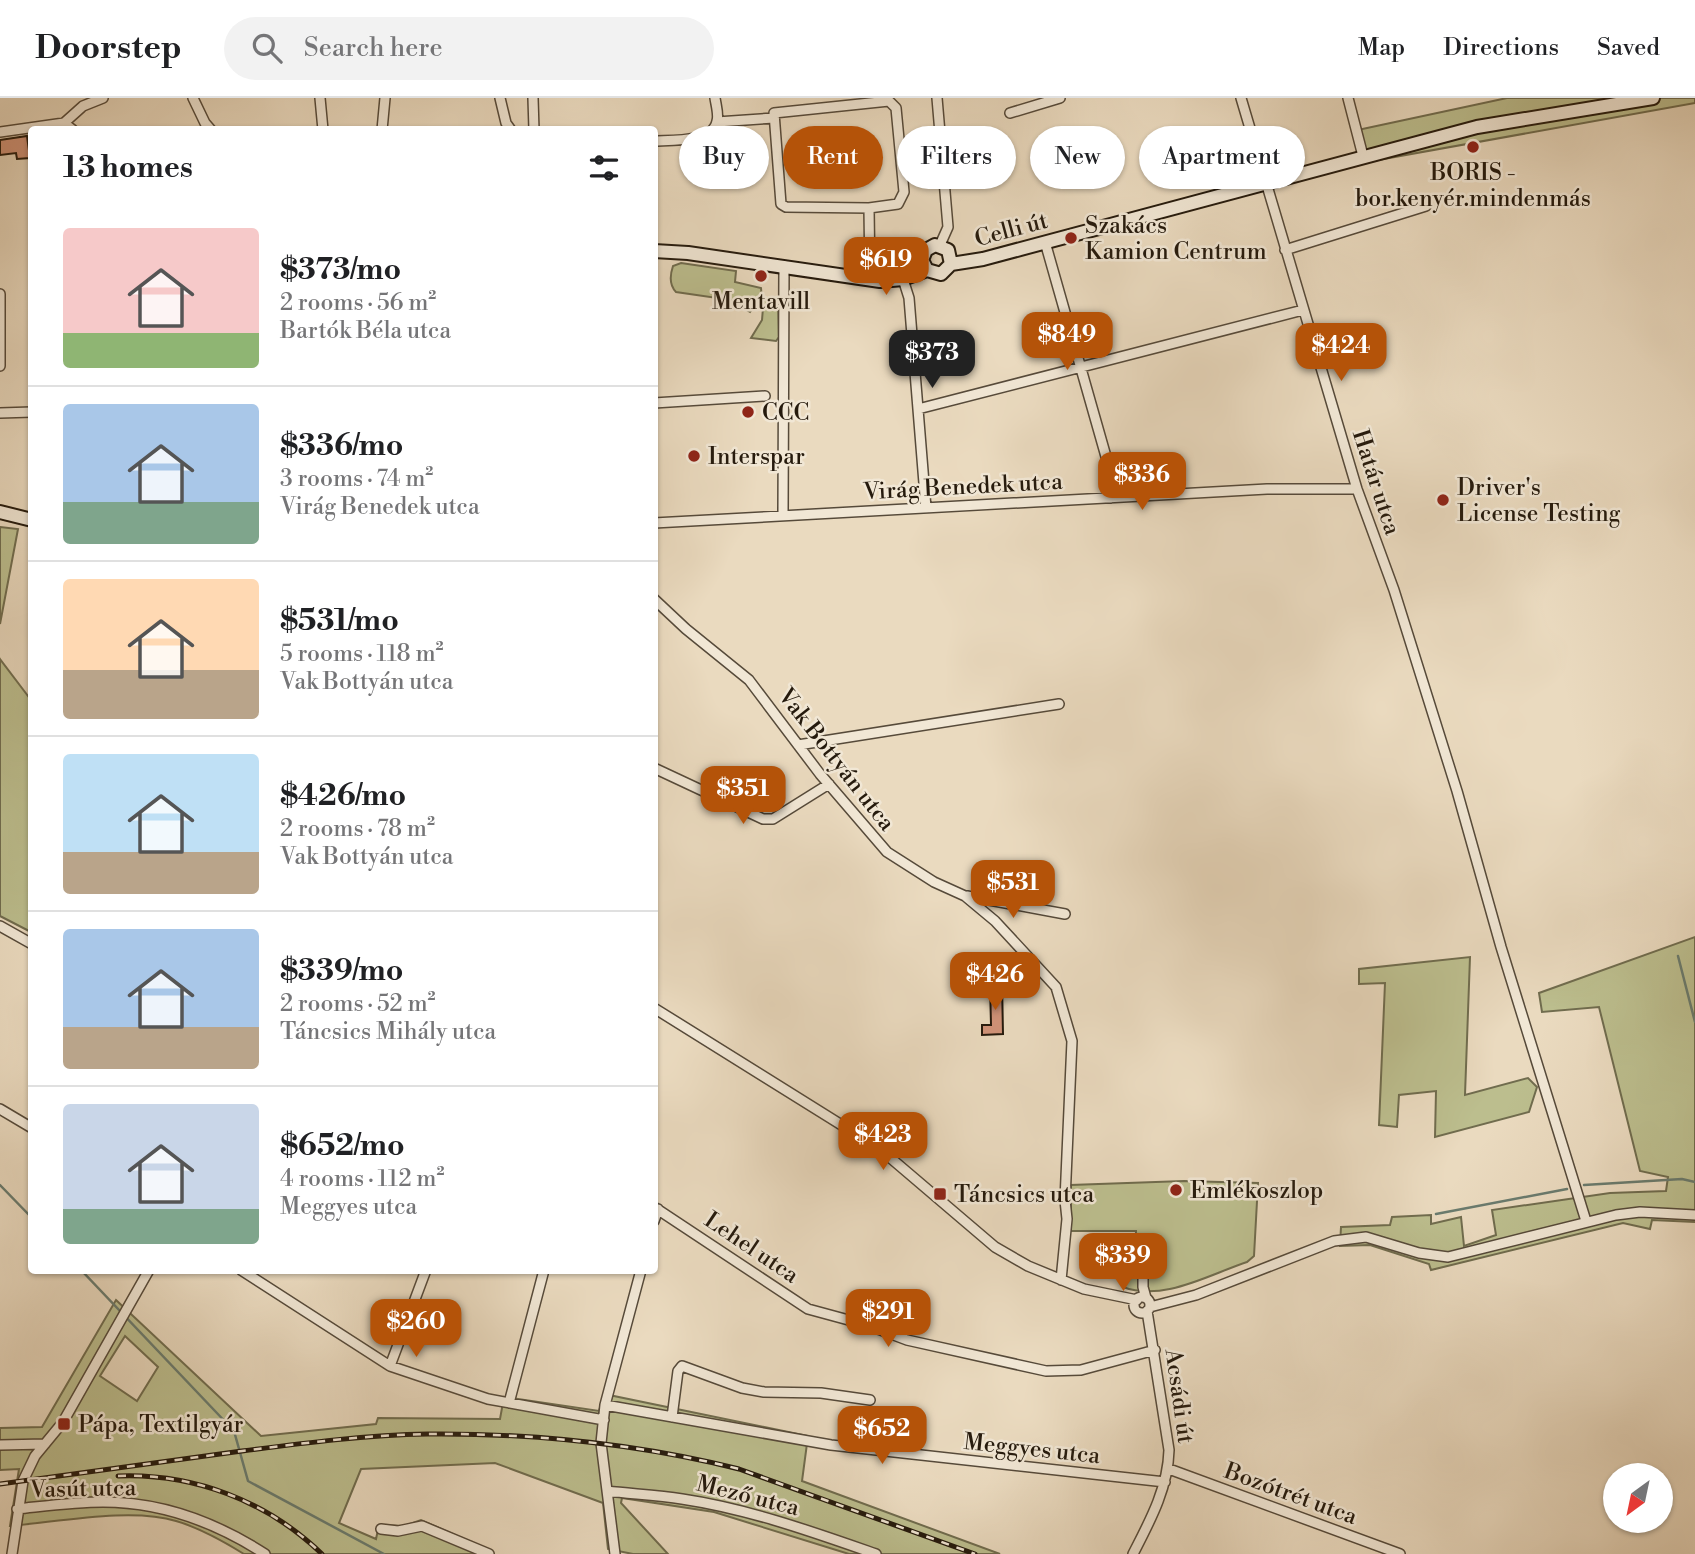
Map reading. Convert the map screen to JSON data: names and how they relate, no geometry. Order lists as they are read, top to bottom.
{
  "streets": {
    "street": [
      "Celli út",
      "Határ utca",
      "Virág Benedek utca",
      "Vak Bottyán utca",
      "Lehel utca",
      "Acsádi út",
      "Meggyes utca",
      "Vasút utca",
      "Bozótrét utca",
      "Mező utca"
    ]
  },
  "crossings": [
    ["Határ utca", "Virág Benedek utca"],
    ["Lehel utca", "Acsádi út"],
    ["Acsádi út", "Meggyes utca"],
    ["Acsádi út", "Bozótrét utca"]
  ],
  "places": {
    "other": [
      "BORIS - bor.kenyér.mindenmás",
      "Szakács Kamion Centrum",
      "Mentavill",
      "CCC",
      "Interspar",
      "Driver's License Testing",
      "Emlékoszlop"
    ],
    "transit": ["Táncsics utca", "Pápa, Textilgyár"]
  },
  "north": "bottom left",
  "page": {
    "header": "Doorstep",
    "search": "Search here",
    "nav": ["Map", "Directions", "Saved"],
    "chip": [
      "Buy",
      "Rent",
      "Filters",
      "New",
      "Apartment"
    ],
    "heading": "13 homes",
    "list": [
      {
        "name": "$373/mo",
        "note": "2 rooms · 56 m² · Bartók Béla utca"
      },
      {
        "name": "$336/mo",
        "note": "3 rooms · 74 m² · Virág Benedek utca"
      },
      {
        "name": "$531/mo",
        "note": "5 rooms · 118 m² · Vak Bottyán utca"
      },
      {
        "name": "$426/mo",
        "note": "2 rooms · 78 m² · Vak Bottyán utca"
      },
      {
        "name": "$339/mo",
        "note": "2 rooms · 52 m² · Táncsics Mihály utca"
      },
      {
        "name": "$652/mo",
        "note": "4 rooms · 112 m² · Meggyes utca"
      }
    ],
    "price": [
      "$619",
      "$849",
      "$424",
      "$373",
      "$336",
      "$351",
      "$531",
      "$426",
      "$423",
      "$339",
      "$291",
      "$260",
      "$652"
    ]
  }
}
